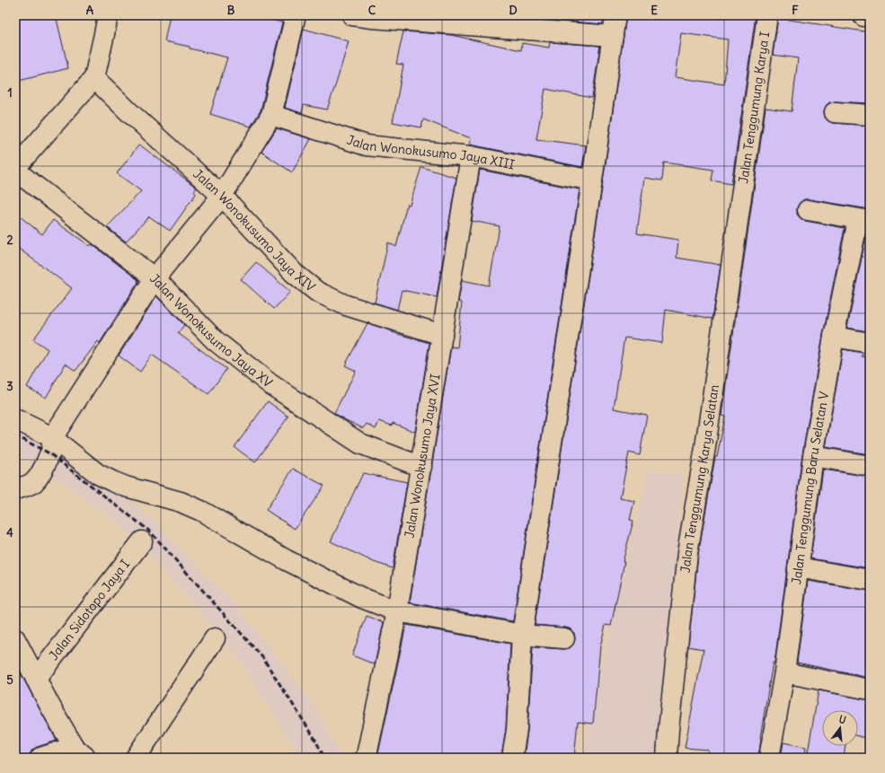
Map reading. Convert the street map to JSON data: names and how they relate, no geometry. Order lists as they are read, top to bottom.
{
  "streets": {
    "street": [
      "Jalan Tenggumung Karya I",
      "Jalan Wonokusumo Jaya XIII",
      "Jalan Wonokusumo Jaya XIV",
      "Jalan Wonokusumo Jaya XV",
      "Jalan Wonokusumo Jaya XVI",
      "Jalan Tenggumung Karya Selatan",
      "Jalan Tenggumung Baru Selatan V",
      "Jalan Sidotopo Jaya I"
    ]
  },
  "crossings": [
    ["Jalan Tenggumung Karya I", "Jalan Tenggumung Karya Selatan"],
    ["Jalan Wonokusumo Jaya XIII", "Jalan Wonokusumo Jaya XVI"],
    ["Jalan Wonokusumo Jaya XIV", "Jalan Wonokusumo Jaya XVI"],
    ["Jalan Wonokusumo Jaya XV", "Jalan Wonokusumo Jaya XVI"]
  ],
  "north": "top",
  "grid": {
    "columns": [
      "A",
      "B",
      "C",
      "D",
      "E",
      "F"
    ],
    "rows": [
      "1",
      "2",
      "3",
      "4",
      "5"
    ]
  }
}
